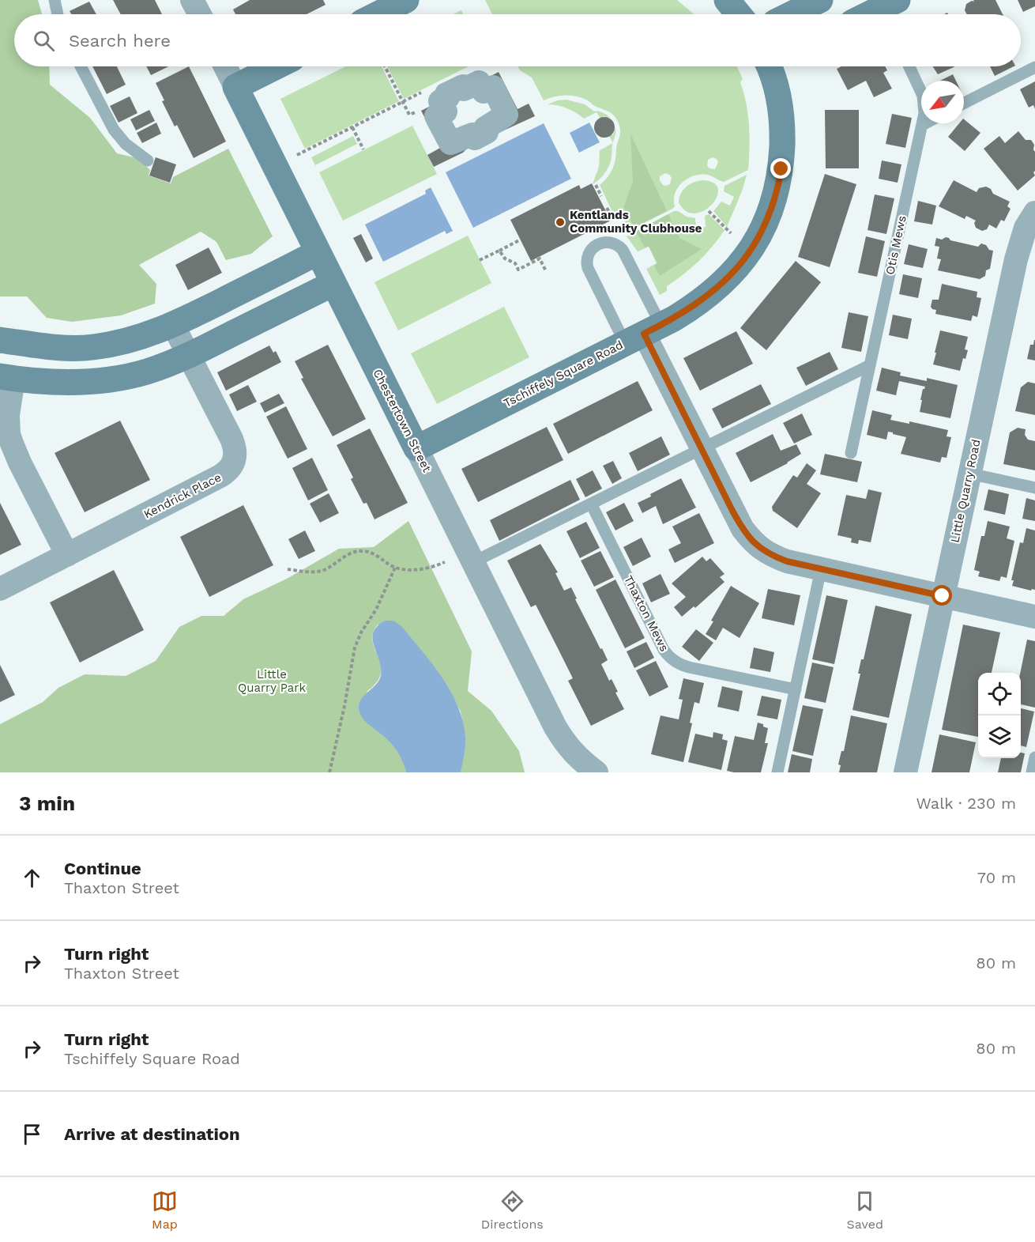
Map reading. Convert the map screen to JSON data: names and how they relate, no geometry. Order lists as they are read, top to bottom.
{
  "streets": {
    "street": [
      "Tschiffely Square Road",
      "Chestertown Street",
      "Little Quarry Road",
      "Kendrick Place"
    ],
    "lane": ["Otis Mews", "Thaxton Mews"]
  },
  "crossings": [
    ["Tschiffely Square Road", "Chestertown Street"]
  ],
  "parks": ["Little Quarry Park"],
  "places": ["Kentlands Community Clubhouse"],
  "north": "bottom left",
  "page": {
    "search": "Search here",
    "heading": ["3 min", "Walk · 230 m"],
    "list": [
      ["Continue", "Thaxton Street", "70 m"],
      ["Turn right", "Thaxton Street", "80 m"],
      ["Turn right", "Tschiffely Square Road", "80 m"],
      "Arrive at destination"
    ],
    "nav": ["Map", "Directions", "Saved"]
  }
}
